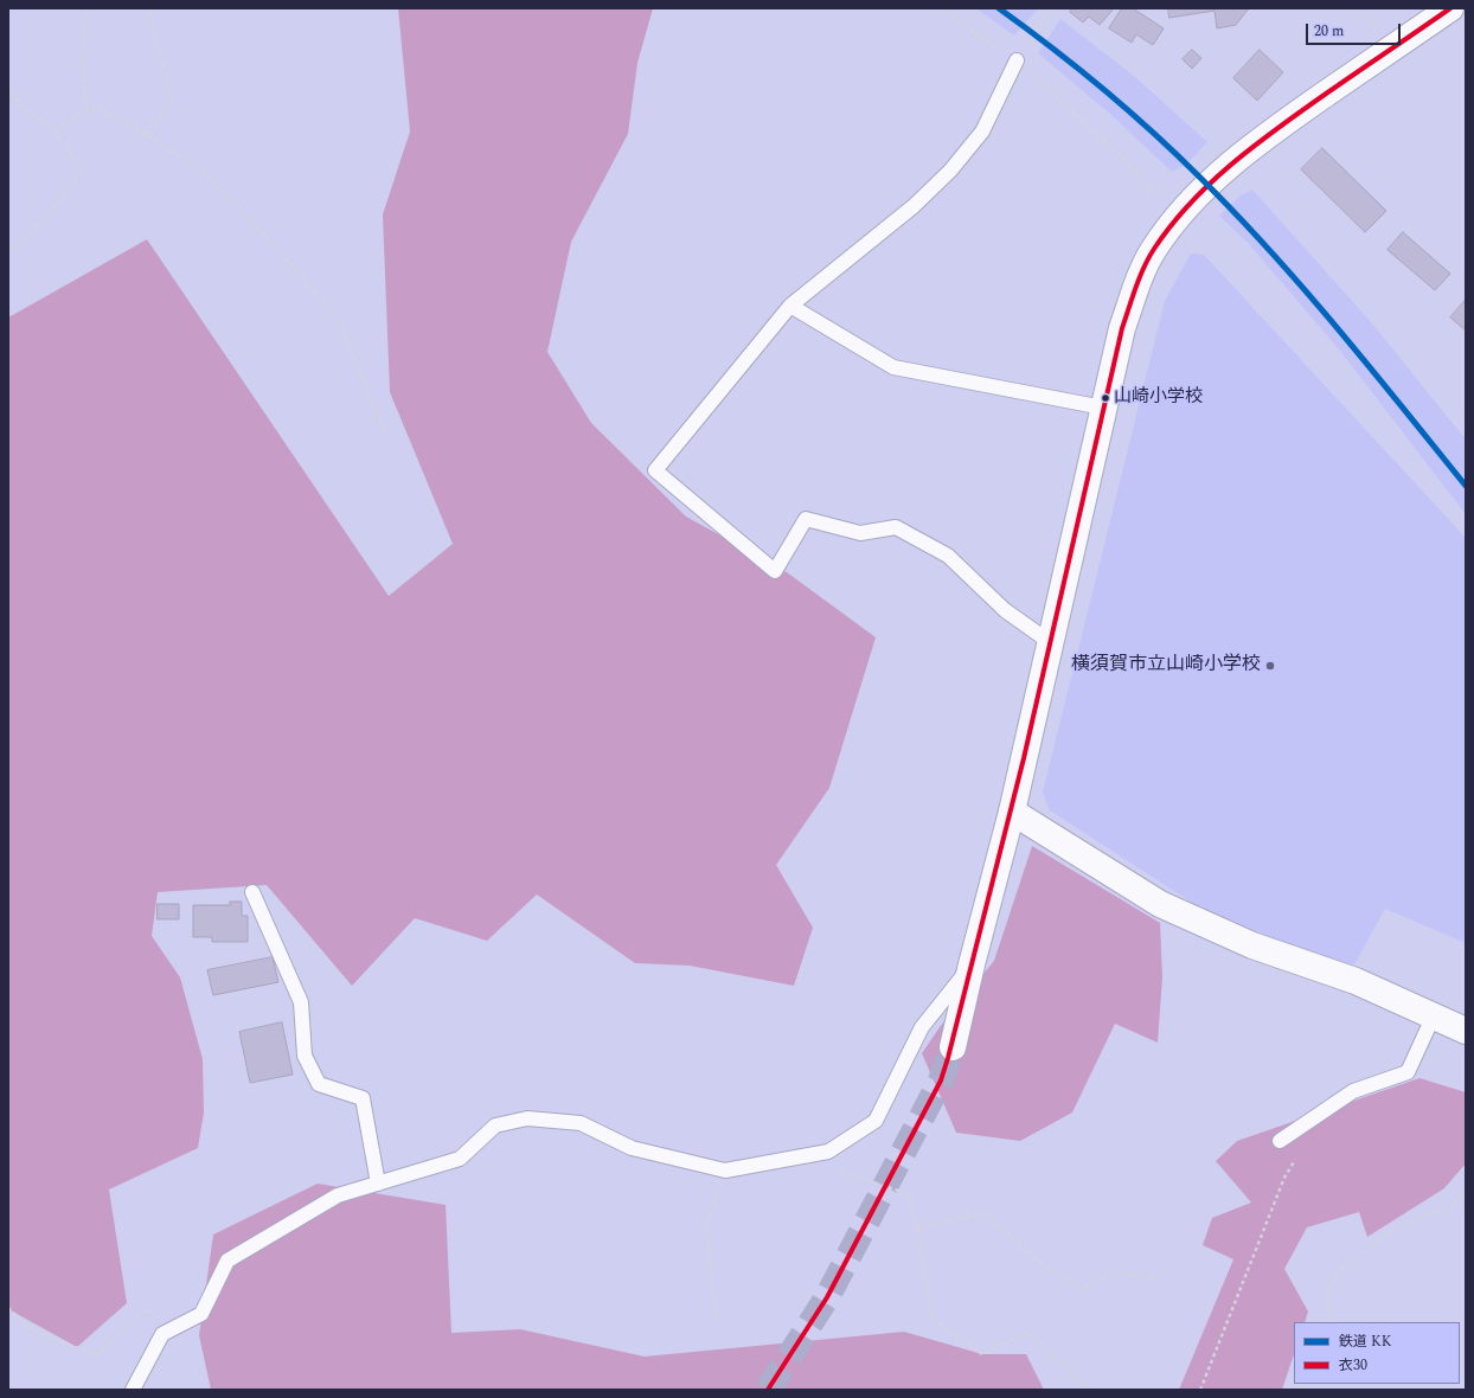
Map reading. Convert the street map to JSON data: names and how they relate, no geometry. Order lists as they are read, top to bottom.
{
  "places": ["山崎小学校", "横須賀市立山崎小学校"],
  "lines": ["rail line KK", "transit line 衣30"],
  "legend": ["鉄道 KK", "衣30"],
  "scale_bar": "20 m"
}
